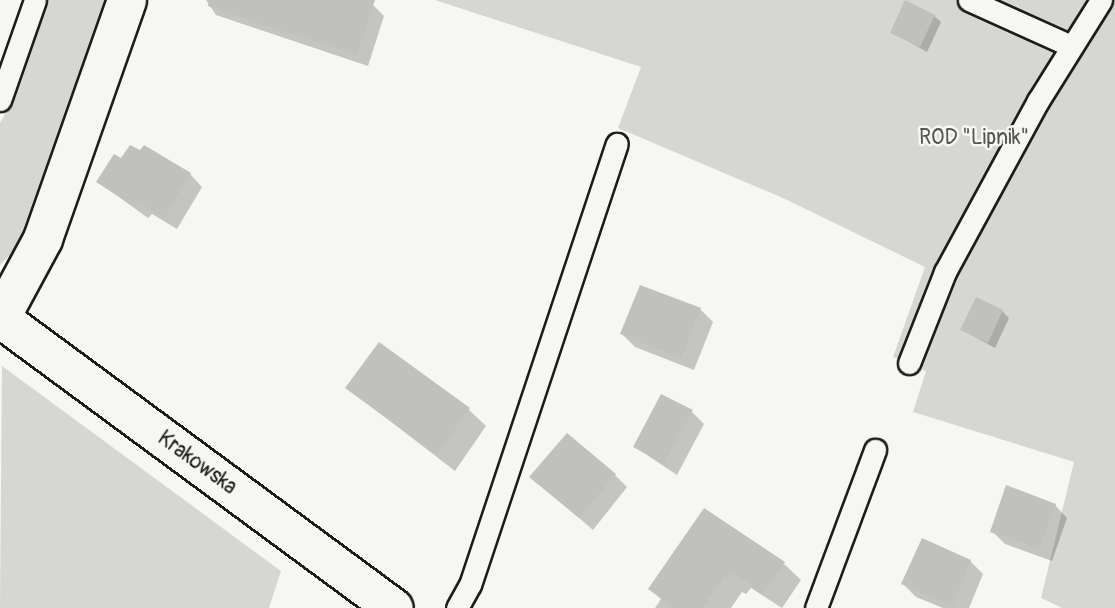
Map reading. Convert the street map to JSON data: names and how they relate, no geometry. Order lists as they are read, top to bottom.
{
  "streets": {
    "main road": ["Krakowska"]
  },
  "parks": ["ROD \"Lipnik\""]
}
